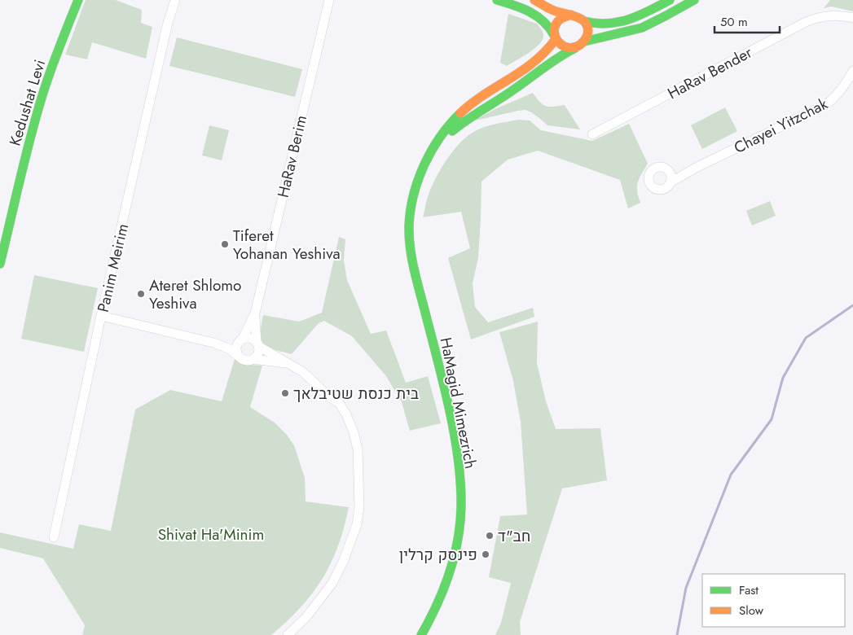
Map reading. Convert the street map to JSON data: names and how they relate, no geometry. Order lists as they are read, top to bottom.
{
  "streets": {
    "street": [
      "HaRav Bender",
      "Kedushat Levi",
      "Chayei Yitzchak",
      "HaRav Berim",
      "Panim Meirim",
      "HaMagid Mimezrich"
    ]
  },
  "parks": ["Shivat Ha'Minim"],
  "places": [
    "Tiferet Yohanan Yeshiva",
    "Ateret Shlomo Yeshiva",
    "בית כנסת שטיבלאך",
    "חב\"ד",
    "פינסק קרלין"
  ],
  "legend": ["Fast", "Slow"],
  "scale_bar": "50 m"
}
